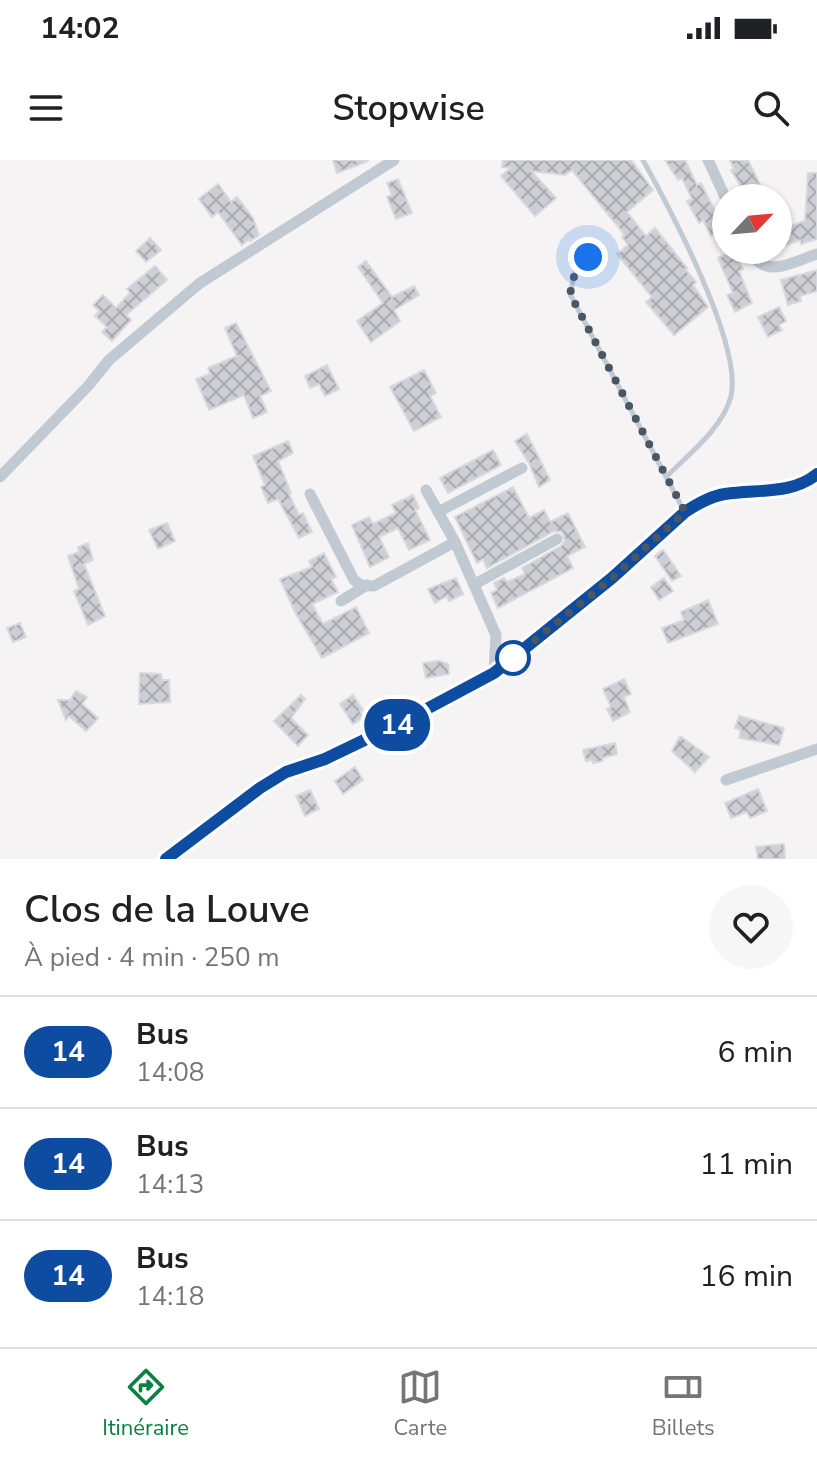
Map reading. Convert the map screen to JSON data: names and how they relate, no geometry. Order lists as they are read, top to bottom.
{
  "lines": ["bus line 14"],
  "north": "top right",
  "page": {
    "status": "14:02",
    "header": "Stopwise",
    "on_map": "14",
    "heading": ["Clos de la Louve", "À pied · 4 min · 250 m"],
    "list": [
      {
        "mark": "14",
        "name": "Bus",
        "note": "14:08",
        "value": "6 min"
      },
      {
        "mark": "14",
        "name": "Bus",
        "note": "14:13",
        "value": "11 min"
      },
      {
        "mark": "14",
        "name": "Bus",
        "note": "14:18",
        "value": "16 min"
      }
    ],
    "tabs": ["Itinéraire", "Carte", "Billets"]
  }
}
